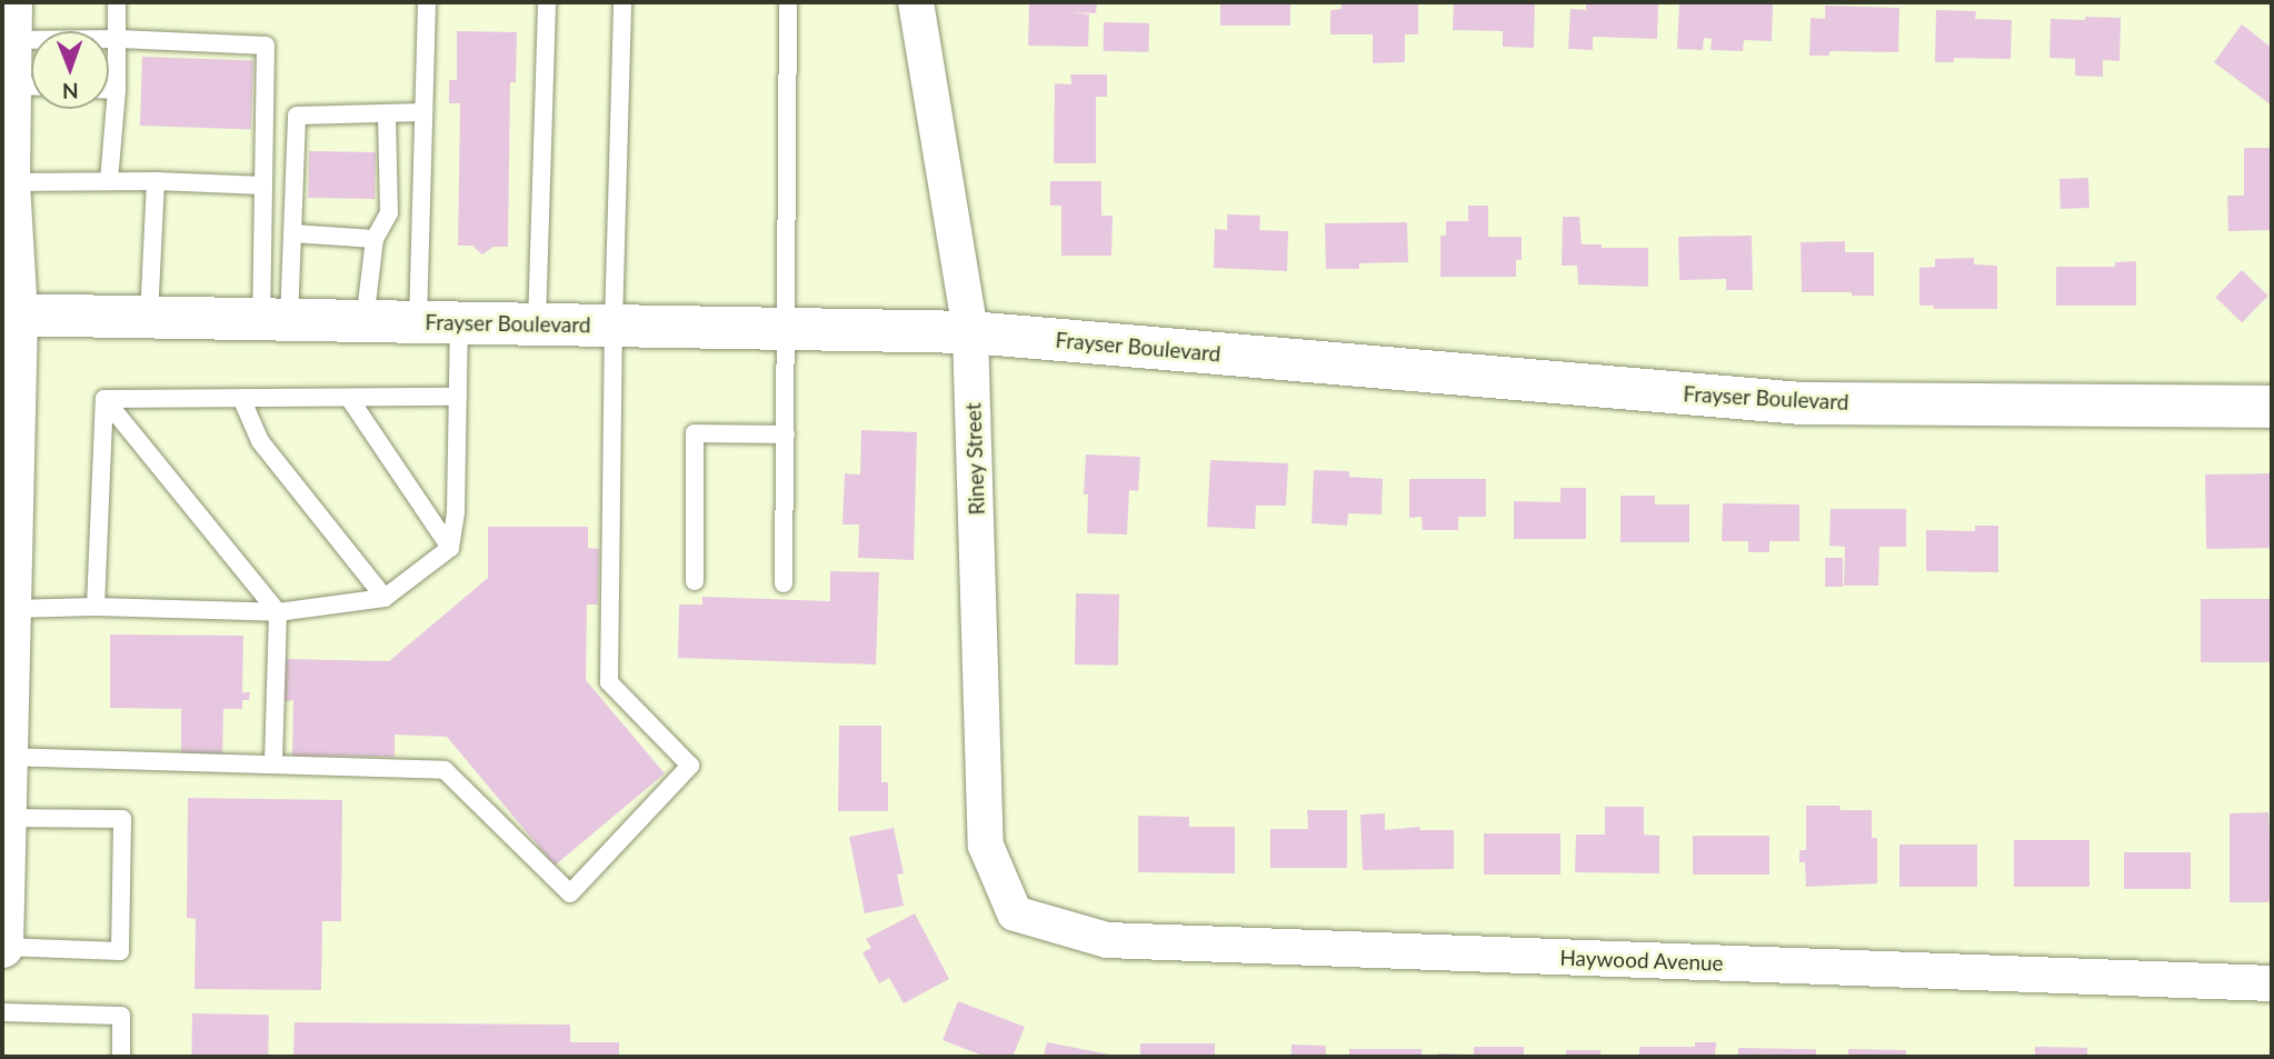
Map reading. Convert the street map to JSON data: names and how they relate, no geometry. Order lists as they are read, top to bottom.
{
  "streets": {
    "main road": ["Frayser Boulevard"],
    "street": ["Riney Street", "Haywood Avenue"]
  },
  "crossings": [
    ["Frayser Boulevard", "Riney Street"],
    ["Riney Street", "Haywood Avenue"]
  ],
  "north": "bottom"
}
